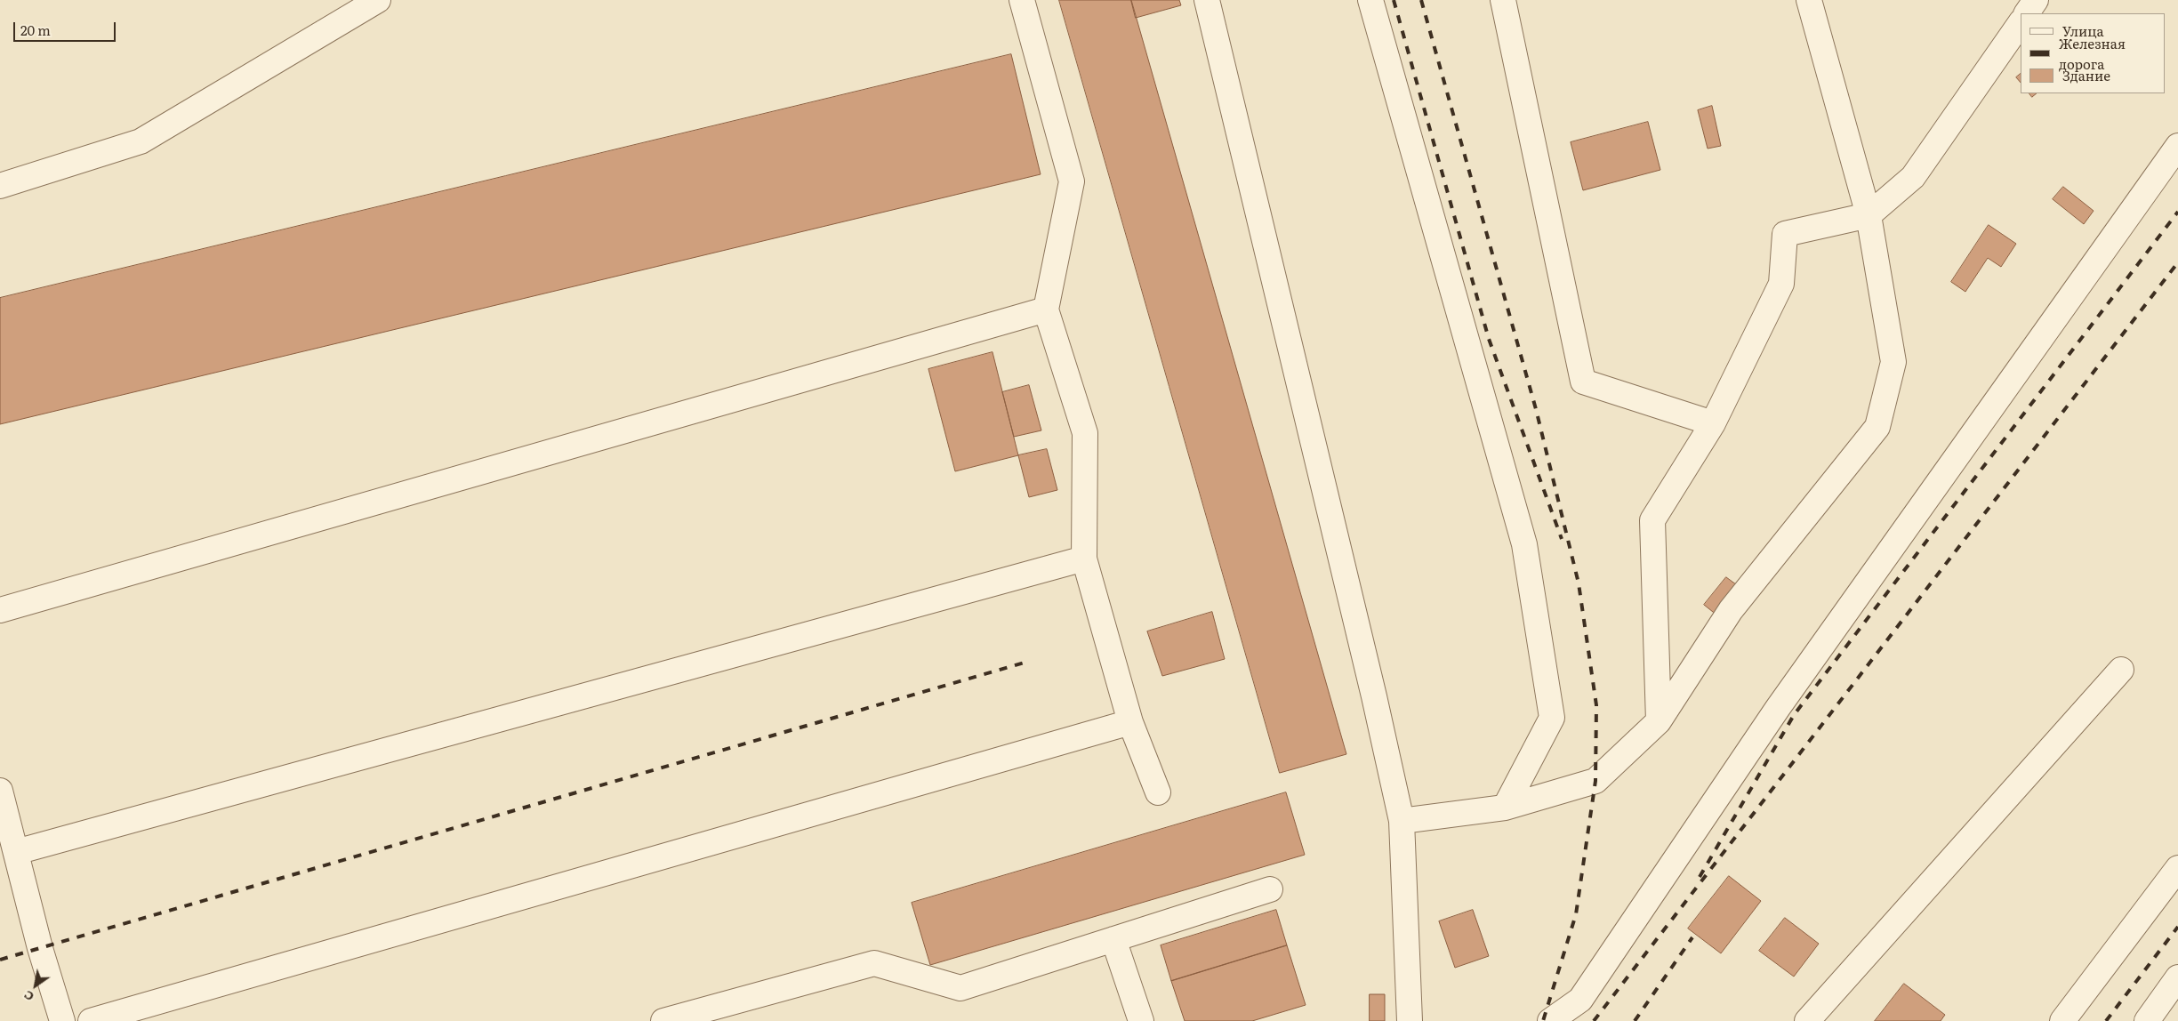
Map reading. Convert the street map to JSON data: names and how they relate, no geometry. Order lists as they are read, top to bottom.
{
  "legend": ["Улица", "Железная дорога", "Здание"],
  "scale_bar": "20 m",
  "north": "bottom left"
}
